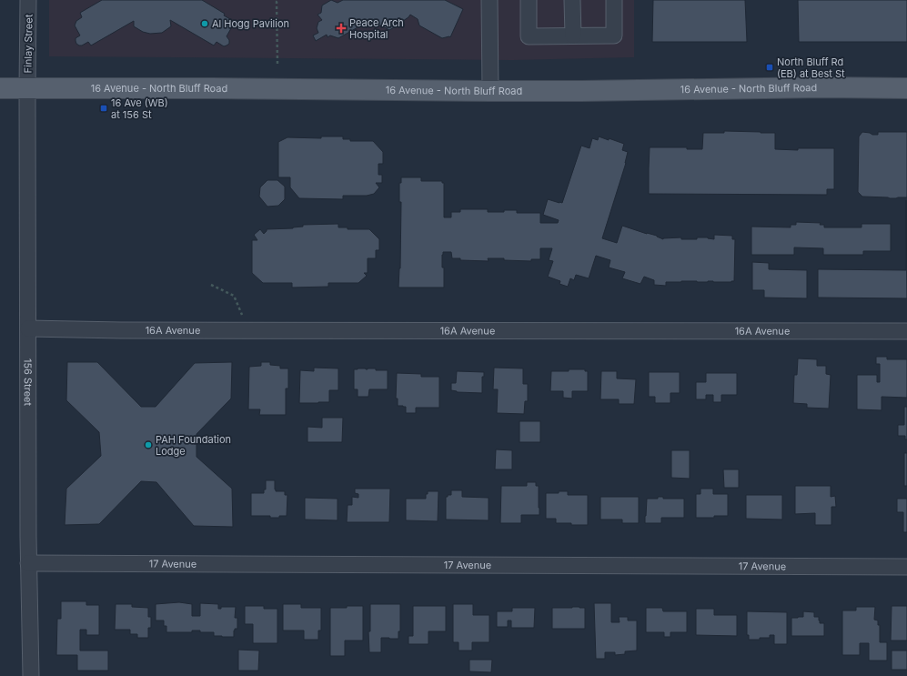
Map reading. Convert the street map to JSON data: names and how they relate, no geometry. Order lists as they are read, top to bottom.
{
  "streets": {
    "main road": ["16 Avenue - North Bluff Road"],
    "street": [
      "Finlay Street",
      "16A Avenue",
      "156 Street",
      "17 Avenue"
    ]
  },
  "crossings": [
    ["Finlay Street", "16 Avenue - North Bluff Road"],
    ["Finlay Street", "156 Street"],
    ["16 Avenue - North Bluff Road", "156 Street"],
    ["16A Avenue", "156 Street"],
    ["156 Street", "17 Avenue"]
  ],
  "places": {
    "other": ["Al Hogg Pavilion", "PAH Foundation Lodge"],
    "health": ["Peace Arch Hospital"],
    "transit": ["North Bluff Rd (EB) at Best St", "16 Ave (WB) at 156 St"]
  }
}
